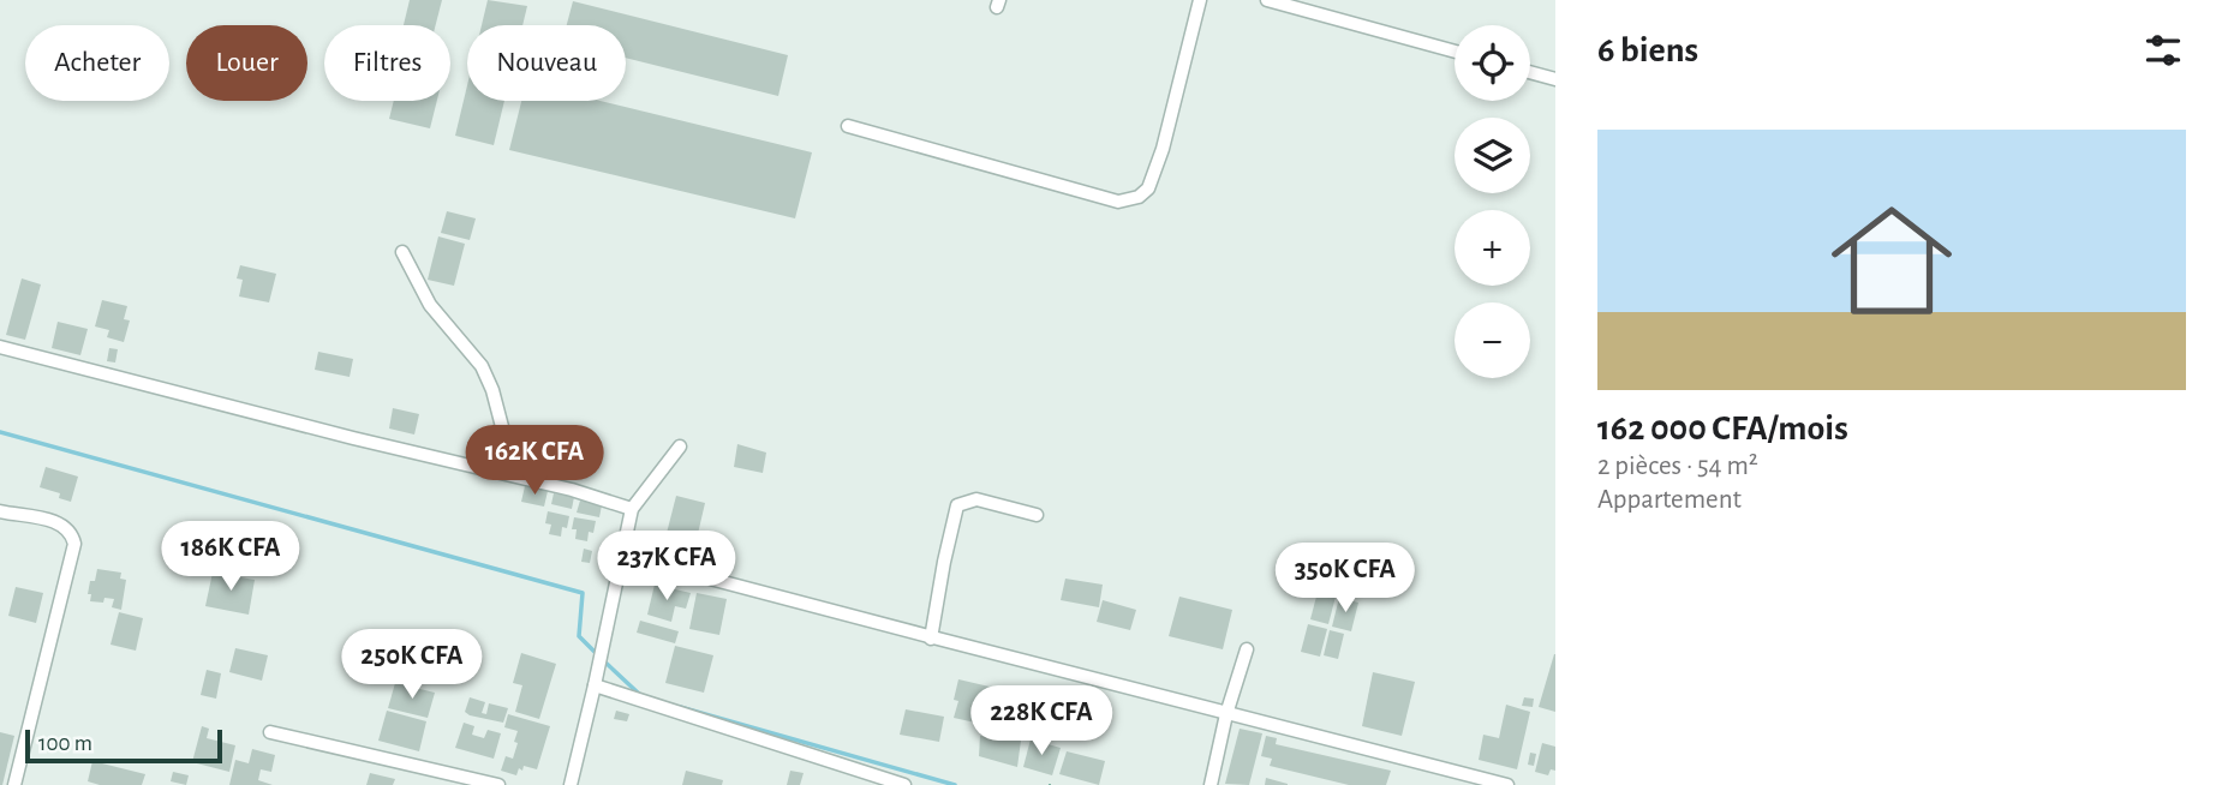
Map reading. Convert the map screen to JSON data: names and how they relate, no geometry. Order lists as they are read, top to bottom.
{
  "scale_bar": "100 m",
  "page": {
    "heading": "6 biens",
    "map_buttons": ["+", "−"],
    "chip": [
      "Acheter",
      "Louer",
      "Filtres",
      "Nouveau"
    ],
    "list": [
      {
        "name": "162 000 CFA/mois",
        "note": "2 pièces · 54 m² · Appartement"
      }
    ],
    "price": [
      "162K CFA",
      "186K CFA",
      "237K CFA",
      "350K CFA",
      "250K CFA",
      "228K CFA"
    ],
    "scale": "100 m"
  }
}
